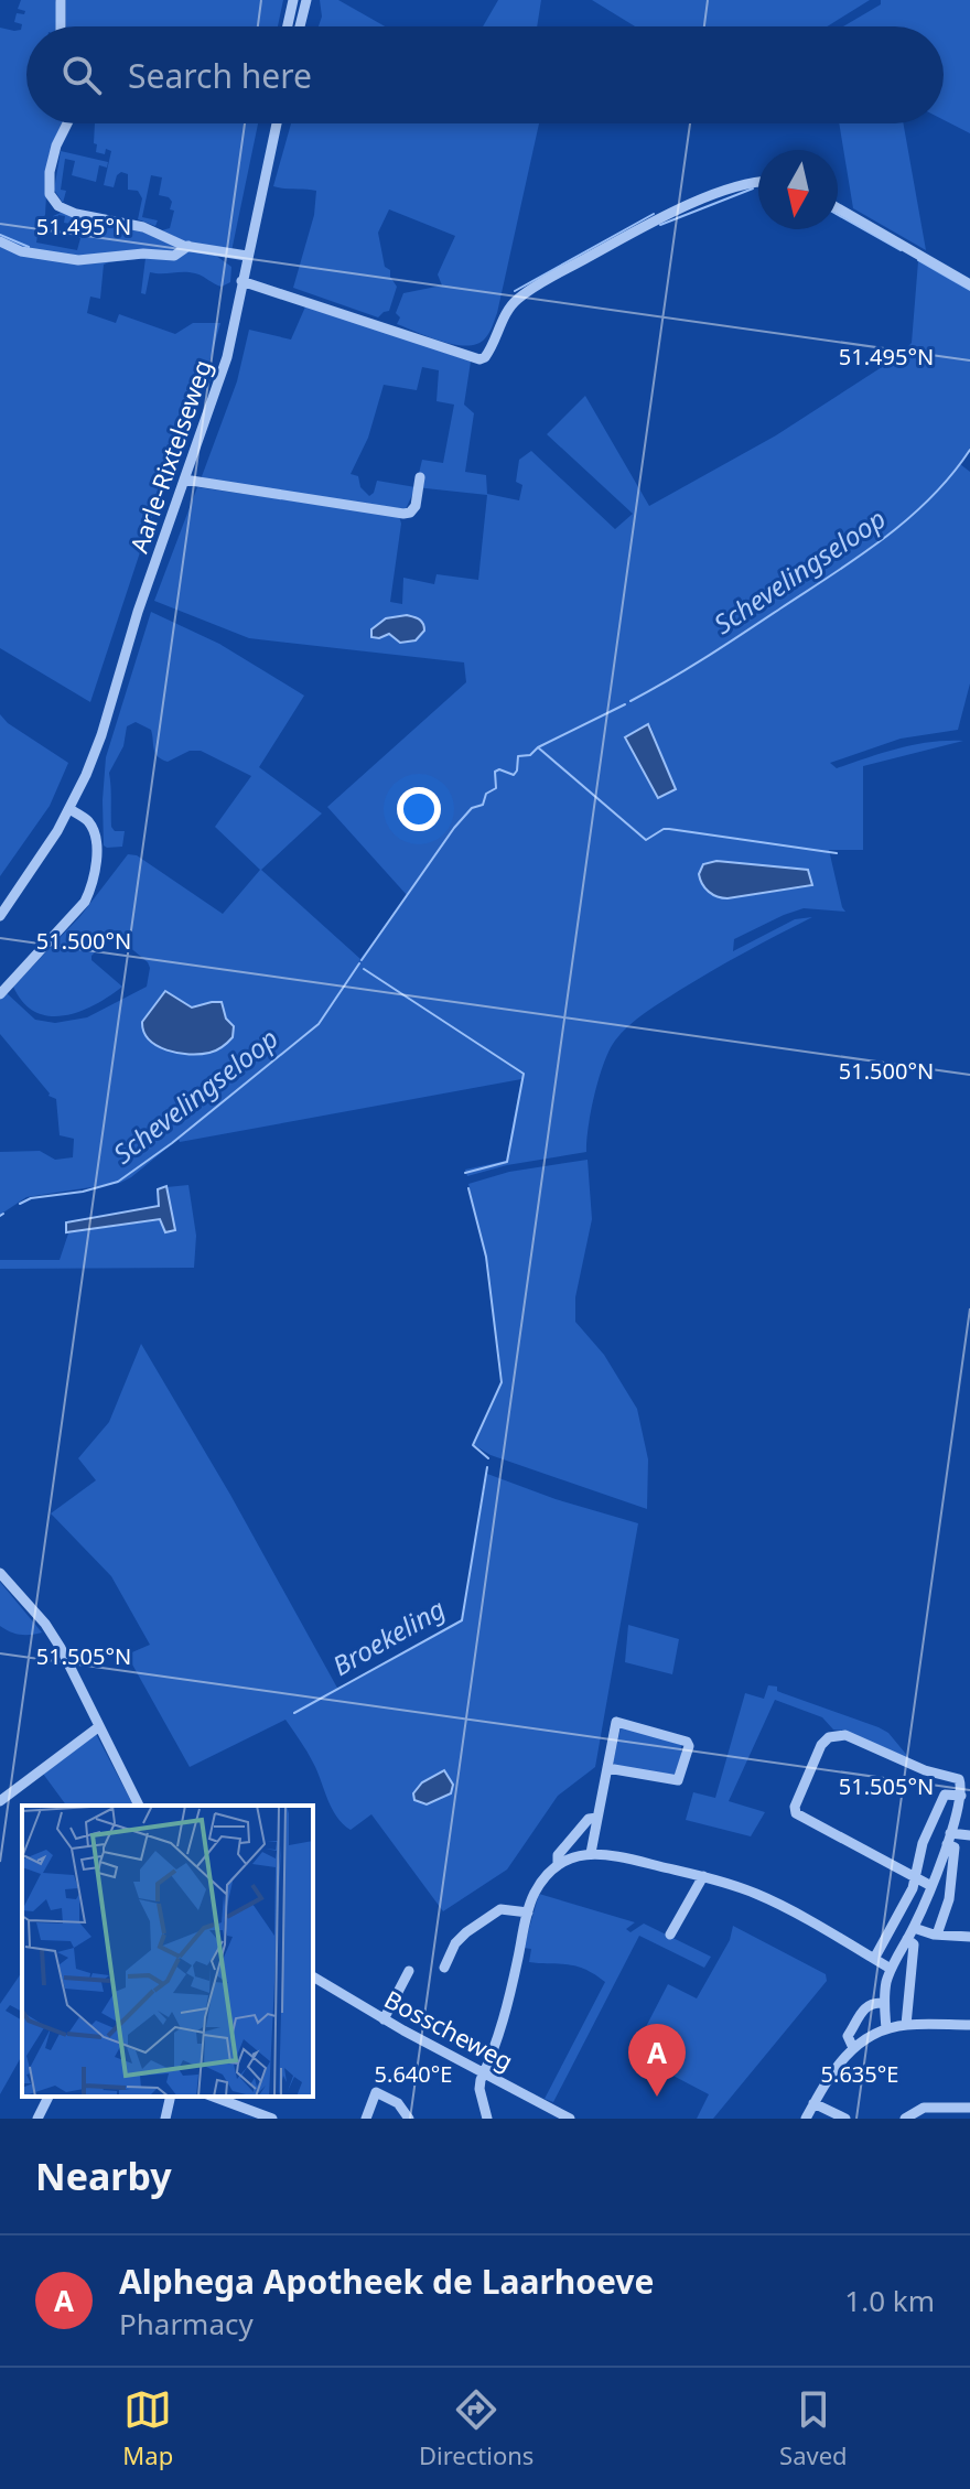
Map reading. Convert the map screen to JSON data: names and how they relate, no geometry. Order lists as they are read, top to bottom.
{
  "streets": {
    "street": ["Aarle-Rixtelseweg", "Bosscheweg"]
  },
  "water": ["Schevelingseloop", "Broekeling"],
  "north": "bottom",
  "page": {
    "search": "Search here",
    "pins": "A",
    "heading": "Nearby",
    "list": [
      {
        "mark": "A",
        "name": "Alphega Apotheek de Laarhoeve",
        "note": "Pharmacy",
        "value": "1.0 km"
      }
    ],
    "nav": ["Map", "Directions", "Saved"]
  },
  "coordinates": [
    "51.495°N",
    "51.500°N",
    "51.505°N",
    "5.640°E",
    "5.635°E"
  ]
}
